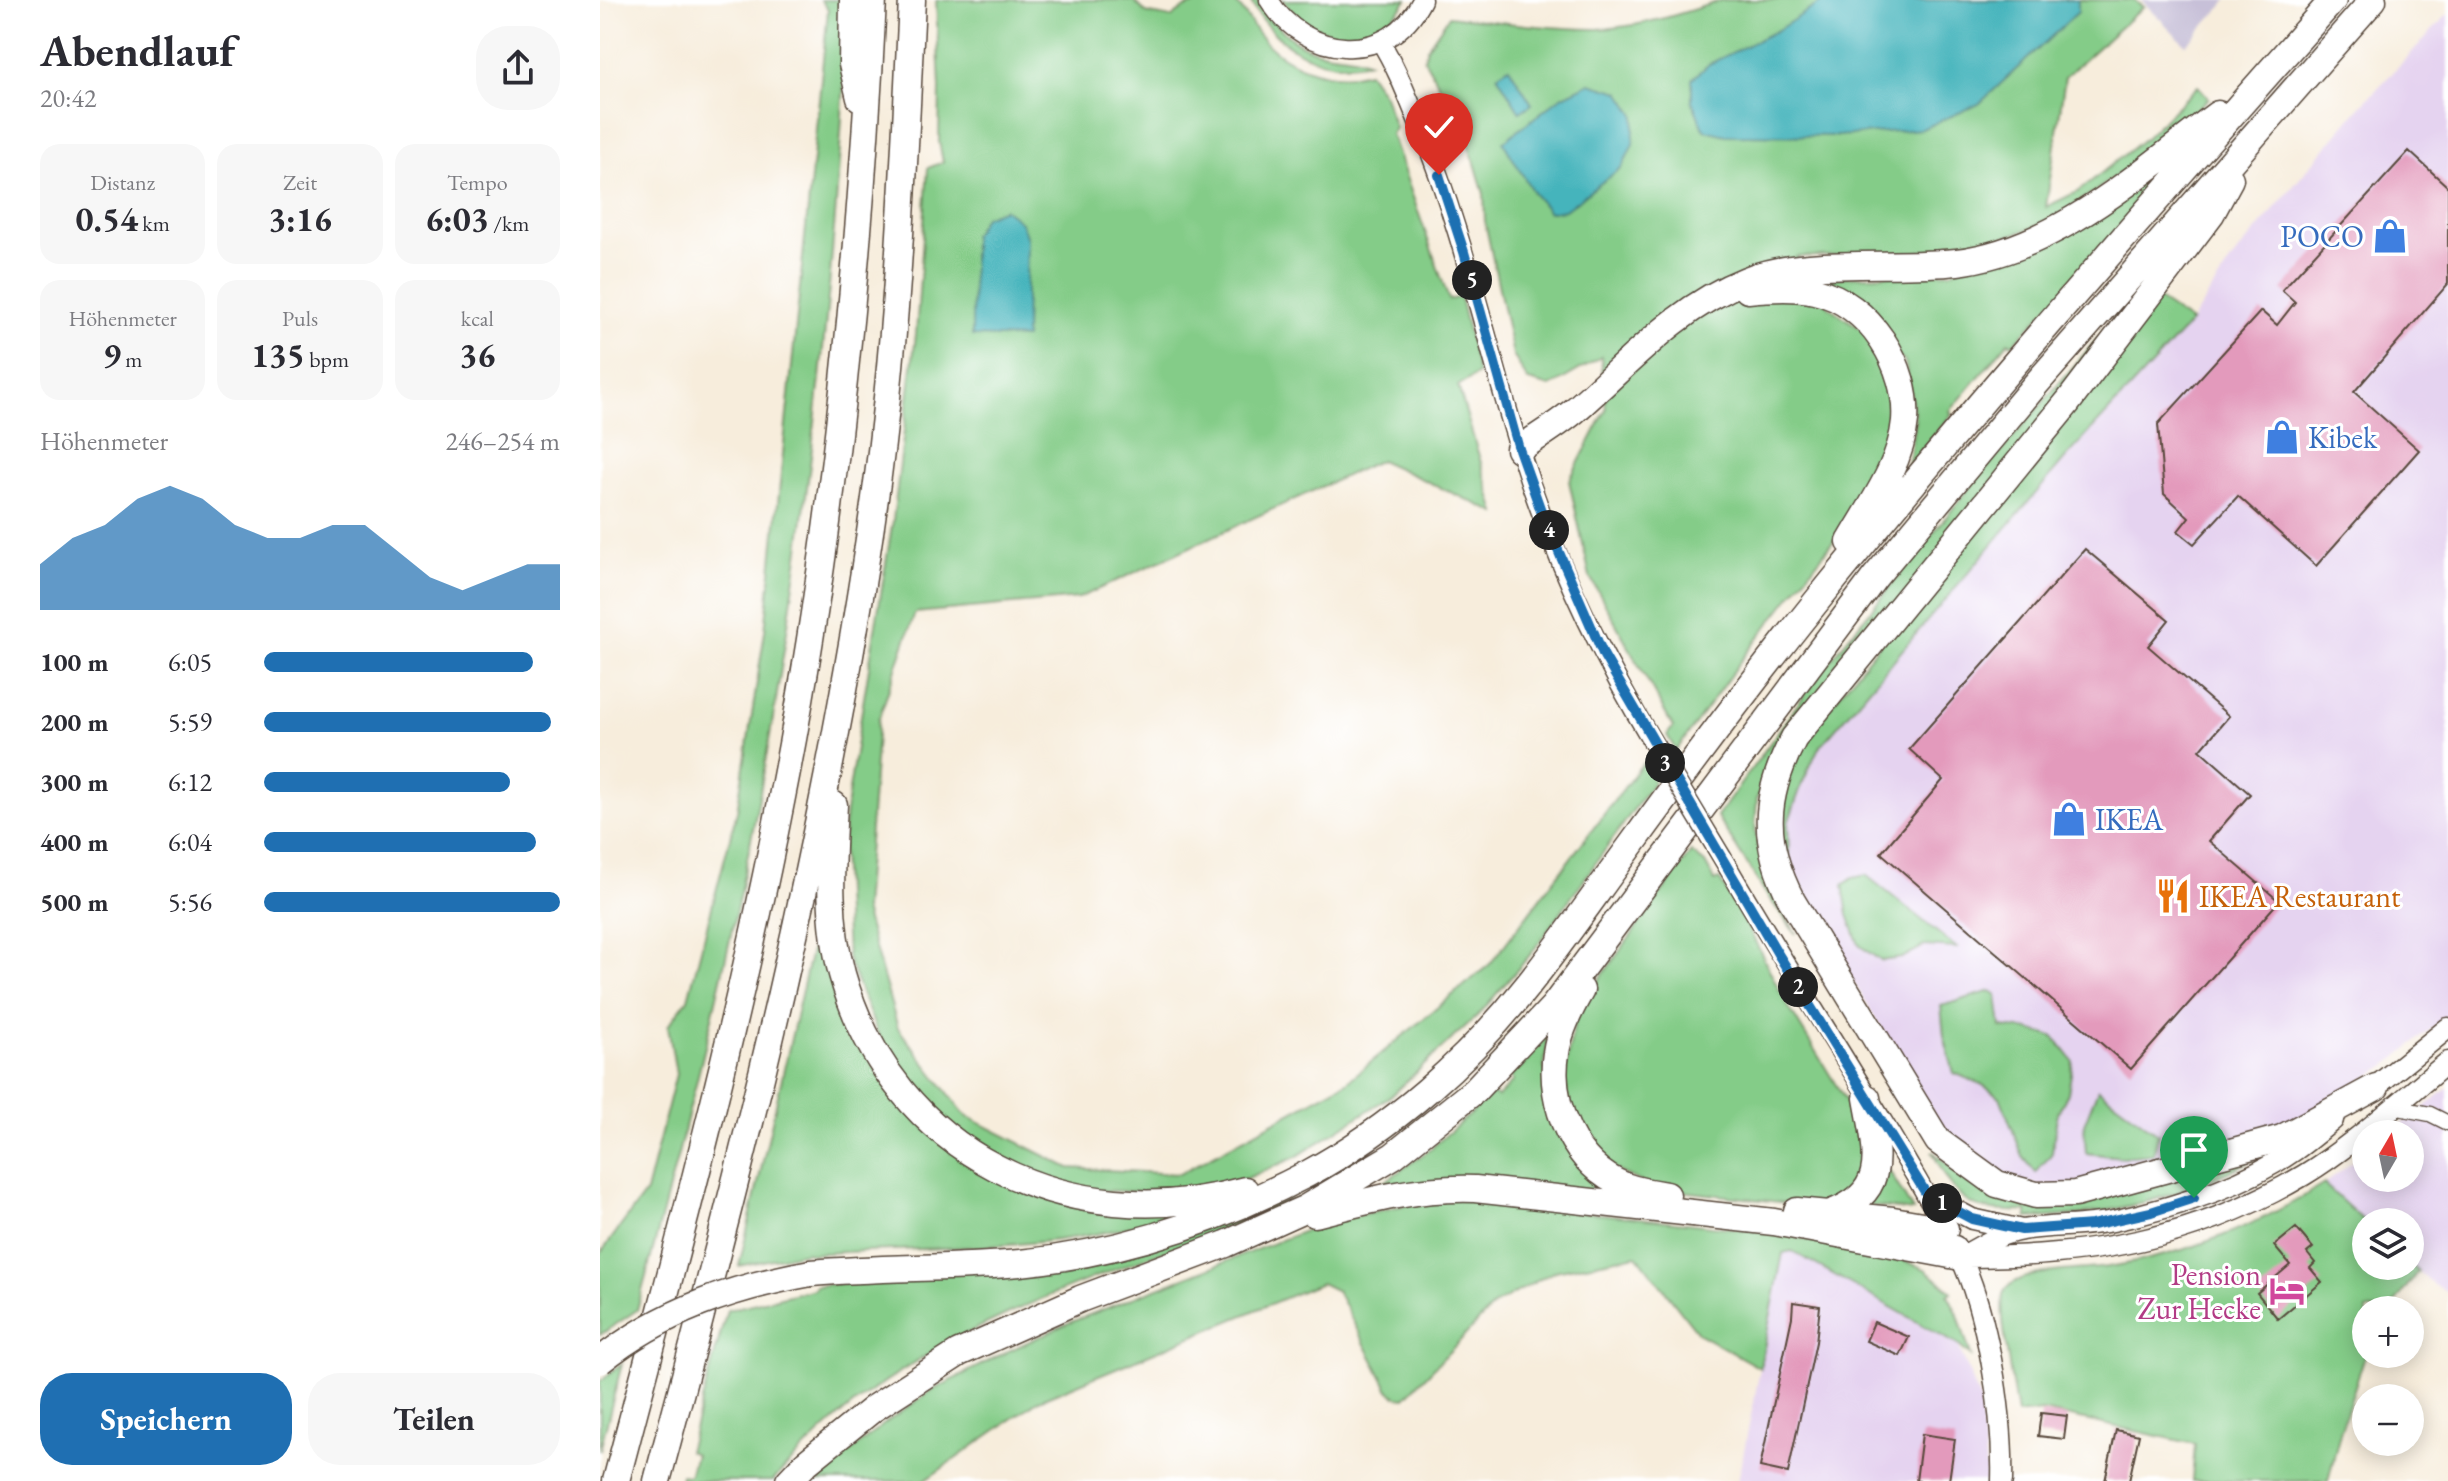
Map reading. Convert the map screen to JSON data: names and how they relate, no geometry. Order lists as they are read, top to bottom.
{
  "places": {
    "shop": ["POCO", "Kibek", "IKEA"],
    "restaurant": ["IKEA Restaurant"],
    "hotel": ["Pension Zur Hecke"]
  },
  "north": "top",
  "page": {
    "heading": ["Abendlauf", "20:42"],
    "stats": [
      ["Distanz", "0.54 km"],
      ["Zeit", "3:16"],
      ["Tempo", "6:03 /km"],
      ["Höhenmeter", "9 m"],
      ["Puls", "135 bpm"],
      ["kcal", "36"]
    ],
    "pins": [
      "5",
      "4",
      "3",
      "2",
      "1"
    ],
    "chart": ["Höhenmeter", "246–254 m"],
    "list": [
      {
        "name": "100 m",
        "note": "6:05"
      },
      {
        "name": "200 m",
        "note": "5:59"
      },
      {
        "name": "300 m",
        "note": "6:12"
      },
      {
        "name": "400 m",
        "note": "6:04"
      },
      {
        "name": "500 m",
        "note": "5:56"
      }
    ],
    "map_buttons": ["+", "−"],
    "buttons": ["Speichern", "Teilen"]
  }
}
